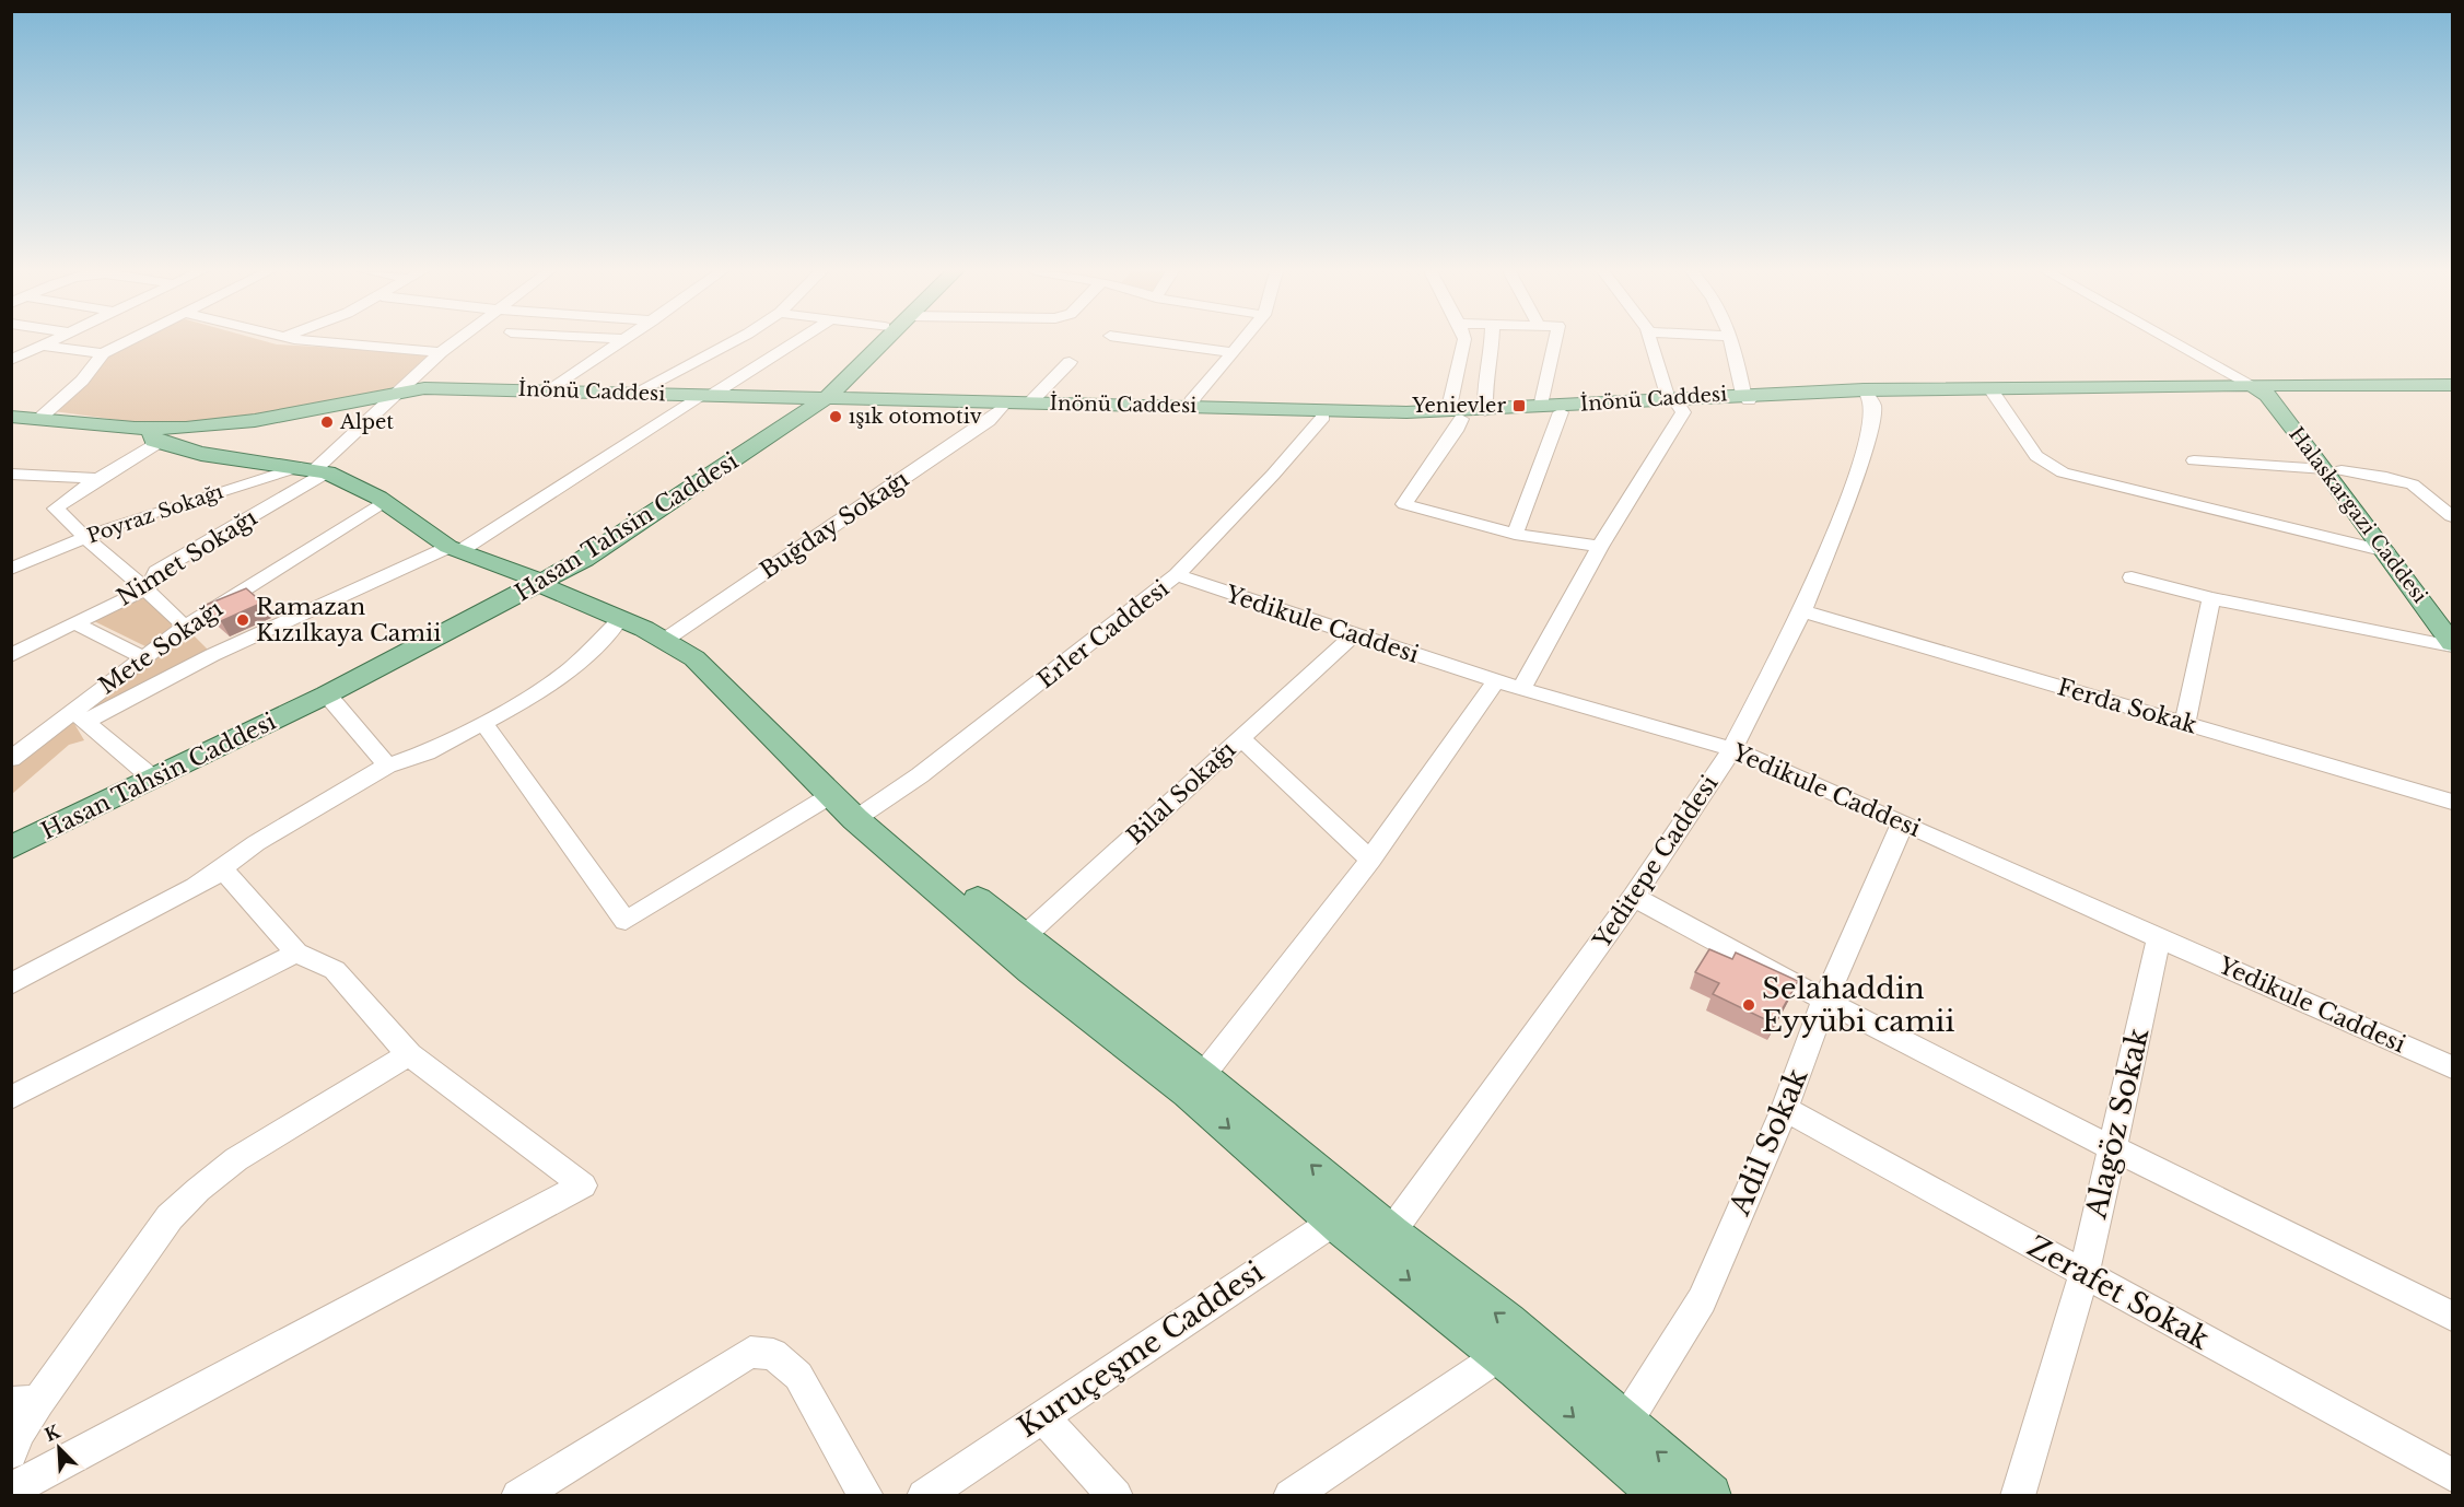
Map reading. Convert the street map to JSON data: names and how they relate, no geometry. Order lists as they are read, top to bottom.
{
  "streets": {
    "main road": ["İnönü Caddesi", "Halaskargazi Caddesi", "Hasan Tahsin Caddesi"],
    "street": [
      "Poyraz Sokağı",
      "Buğday Sokağı",
      "Nimet Sokağı",
      "Yedikule Caddesi",
      "Erler Caddesi",
      "Mete Sokağı",
      "Ferda Sokak",
      "Bilal Sokağı",
      "Yeditepe Caddesi",
      "Alagöz Sokak",
      "Adil Sokak",
      "Zerafet Sokak",
      "Kuruçeşme Caddesi"
    ]
  },
  "crossings": [
    ["İnönü Caddesi", "Hasan Tahsin Caddesi"],
    ["Poyraz Sokağı", "Nimet Sokağı"],
    ["Yedikule Caddesi", "Erler Caddesi"],
    ["Yedikule Caddesi", "Bilal Sokağı"],
    ["Yedikule Caddesi", "Yeditepe Caddesi"],
    ["Yedikule Caddesi", "Alagöz Sokak"],
    ["Yedikule Caddesi", "Adil Sokak"],
    ["Ferda Sokak", "Yeditepe Caddesi"],
    ["Alagöz Sokak", "Zerafet Sokak"],
    ["Adil Sokak", "Zerafet Sokak"]
  ],
  "places": {
    "transit": ["Yenievler"],
    "other": [
      "ışık otomotiv",
      "Alpet",
      "Ramazan Kızılkaya Camii",
      "Selahaddin Eyyübi camii"
    ]
  },
  "north": "top left"
}
